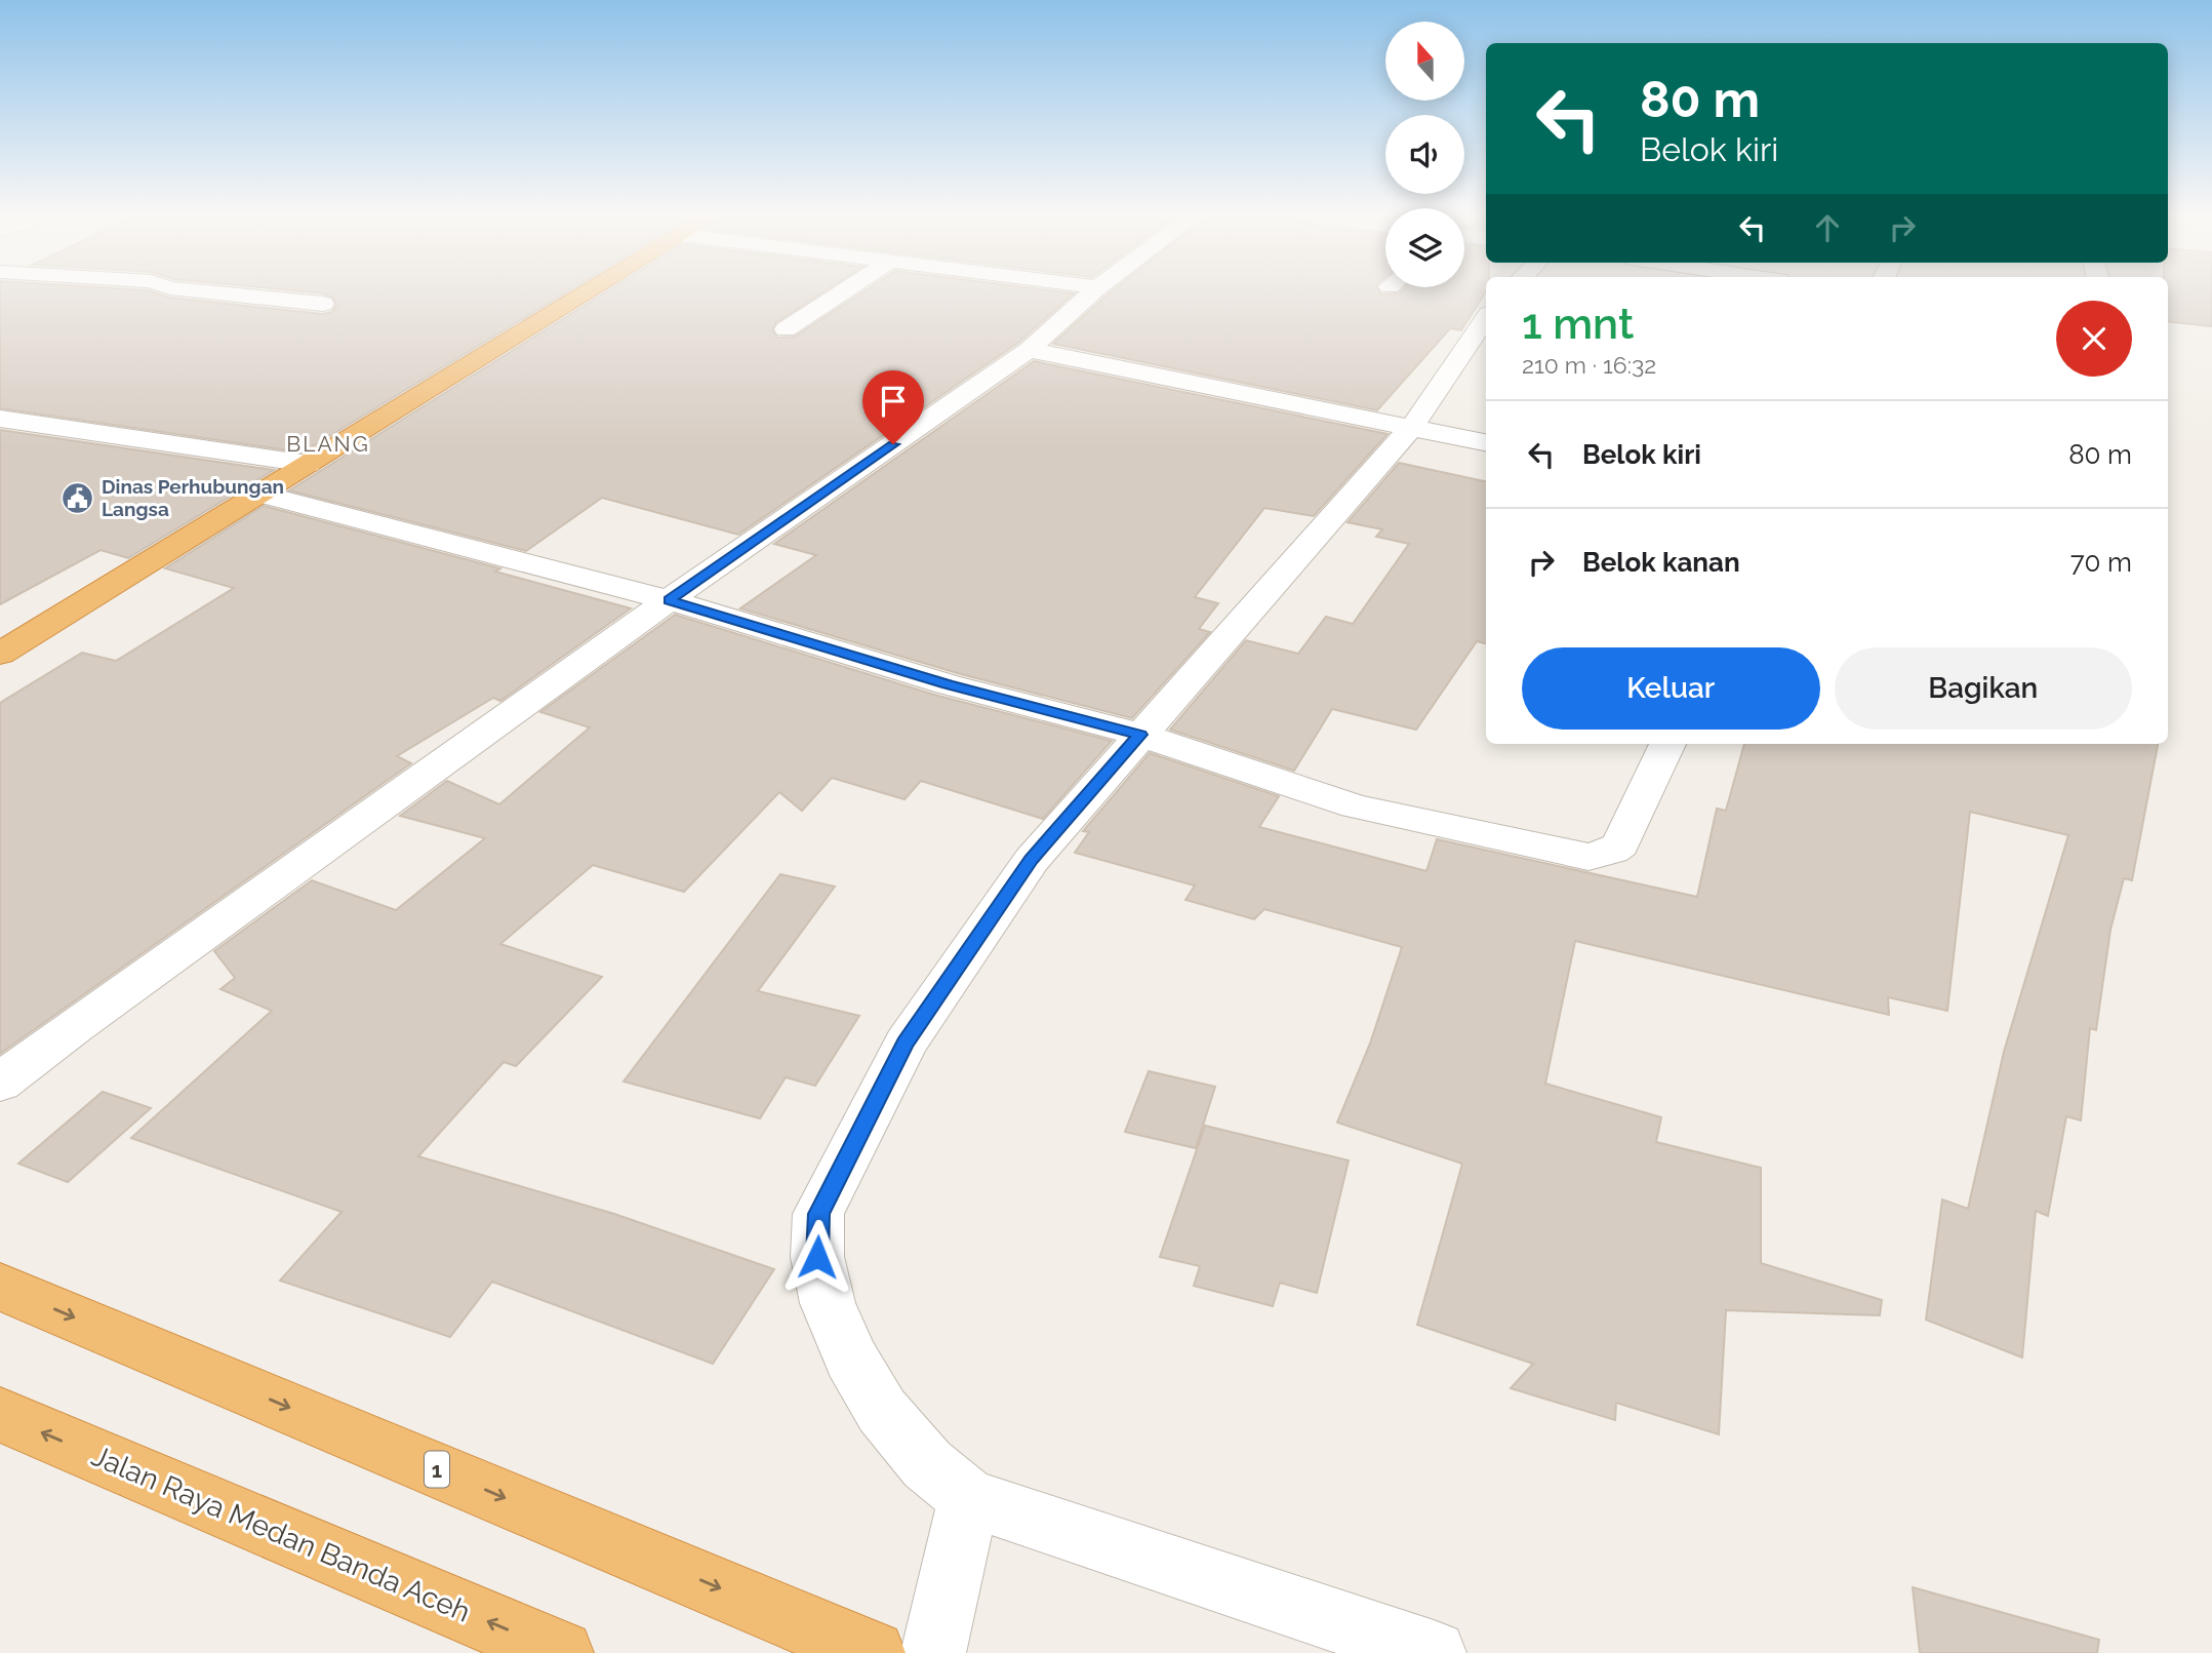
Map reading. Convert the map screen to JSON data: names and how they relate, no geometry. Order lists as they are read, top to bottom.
{
  "streets": {
    "highway": ["1", "Jalan Raya Medan Banda Aceh"]
  },
  "districts": ["BLANG"],
  "places": {
    "public building": ["Dinas Perhubungan Langsa"]
  },
  "north": "top",
  "page": {
    "turn": ["80 m", "Belok kiri"],
    "heading": ["1 mnt", "210 m · 16:32"],
    "list": [
      {
        "name": "Belok kiri",
        "value": "80 m"
      },
      {
        "name": "Belok kanan",
        "value": "70 m"
      }
    ],
    "buttons": ["Keluar", "Bagikan"]
  }
}
